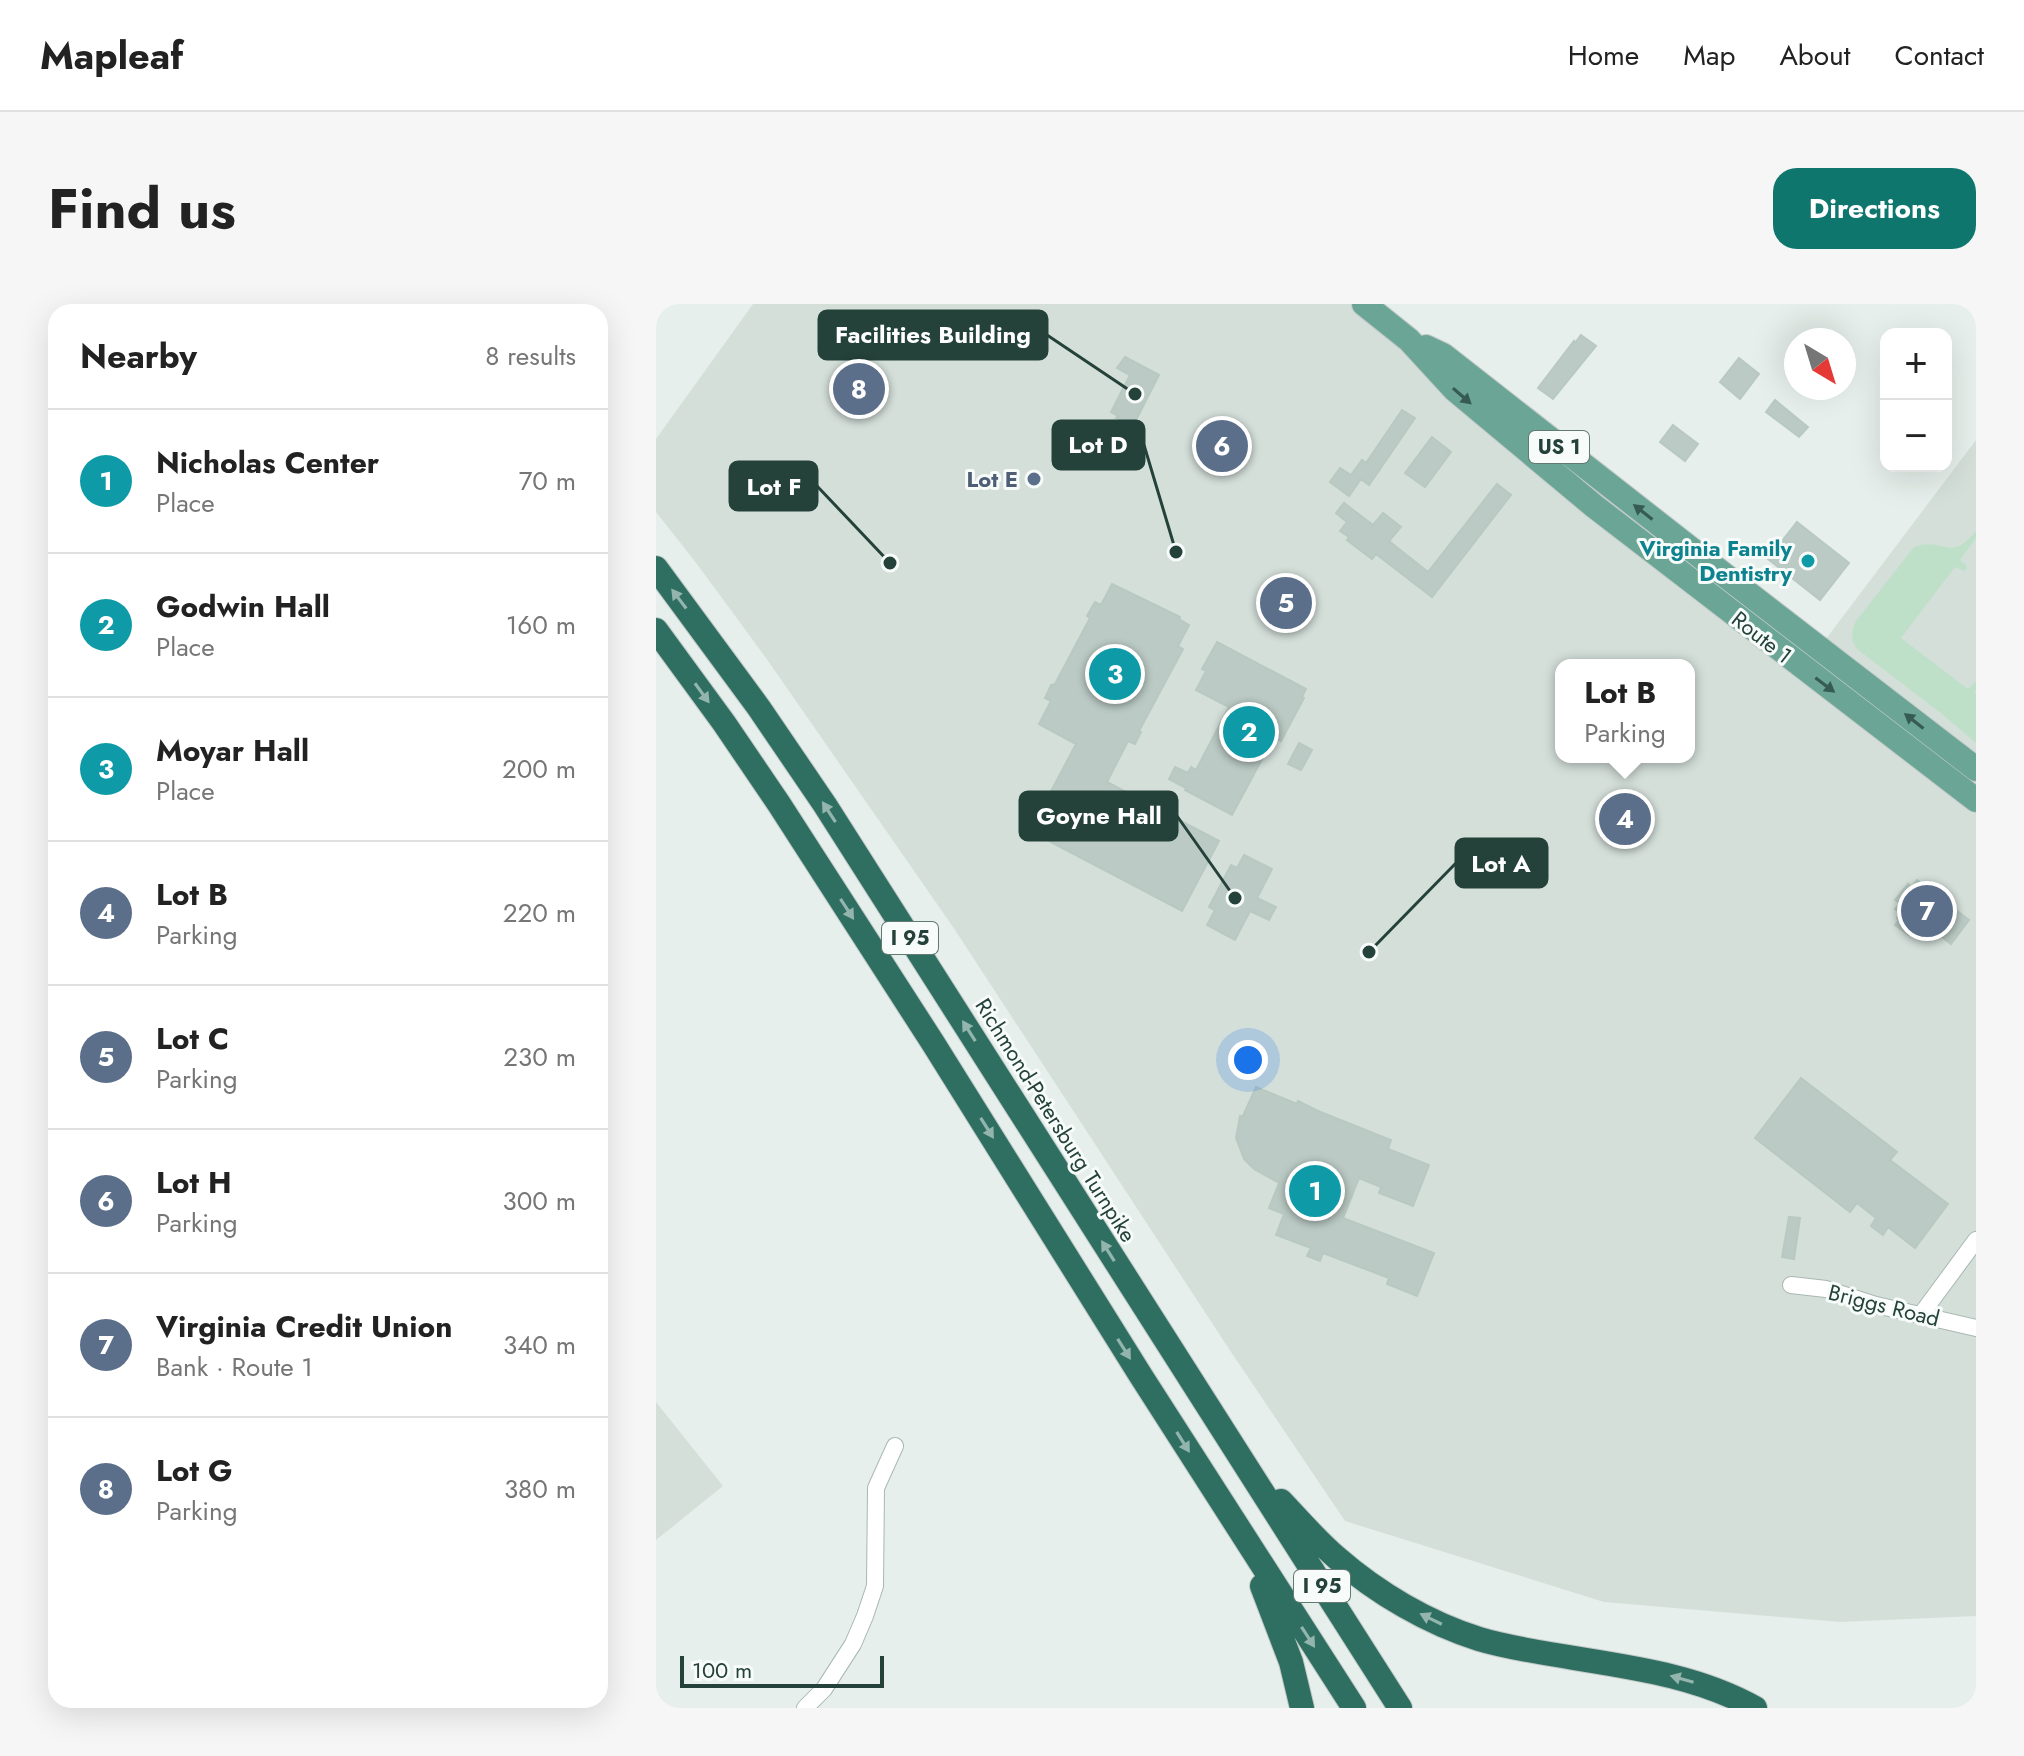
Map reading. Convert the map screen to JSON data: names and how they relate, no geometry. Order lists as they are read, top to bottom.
{
  "streets": {
    "highway": ["I 95", "Richmond-Petersburg Turnpike"],
    "main road": ["US 1", "Route 1"],
    "street": ["Briggs Road"]
  },
  "places": [
    "Facilities Building",
    "Lot E",
    "Lot D",
    "Virginia Family Dentistry",
    "Lot F",
    "Goyne Hall",
    "Lot A"
  ],
  "scale_bar": "100 m",
  "north": "bottom right",
  "page": {
    "header": "Mapleaf",
    "nav": [
      "Home",
      "Map",
      "About",
      "Contact"
    ],
    "title": "Find us",
    "buttons": "Directions",
    "heading": ["Nearby", "8 results"],
    "map_buttons": ["+", "−"],
    "pins": [
      "8",
      "6",
      "5",
      "3",
      "2",
      "4",
      "7",
      "1"
    ],
    "list": [
      {
        "mark": "1",
        "name": "Nicholas Center",
        "note": "Place",
        "value": "70 m"
      },
      {
        "mark": "2",
        "name": "Godwin Hall",
        "note": "Place",
        "value": "160 m"
      },
      {
        "mark": "3",
        "name": "Moyar Hall",
        "note": "Place",
        "value": "200 m"
      },
      {
        "mark": "4",
        "name": "Lot B",
        "note": "Parking",
        "value": "220 m"
      },
      {
        "mark": "5",
        "name": "Lot C",
        "note": "Parking",
        "value": "230 m"
      },
      {
        "mark": "6",
        "name": "Lot H",
        "note": "Parking",
        "value": "300 m"
      },
      {
        "mark": "7",
        "name": "Virginia Credit Union",
        "note": "Bank · Route 1",
        "value": "340 m"
      },
      {
        "mark": "8",
        "name": "Lot G",
        "note": "Parking",
        "value": "380 m"
      }
    ],
    "popup": ["Lot B", "Parking"],
    "scale": "100 m"
  }
}
